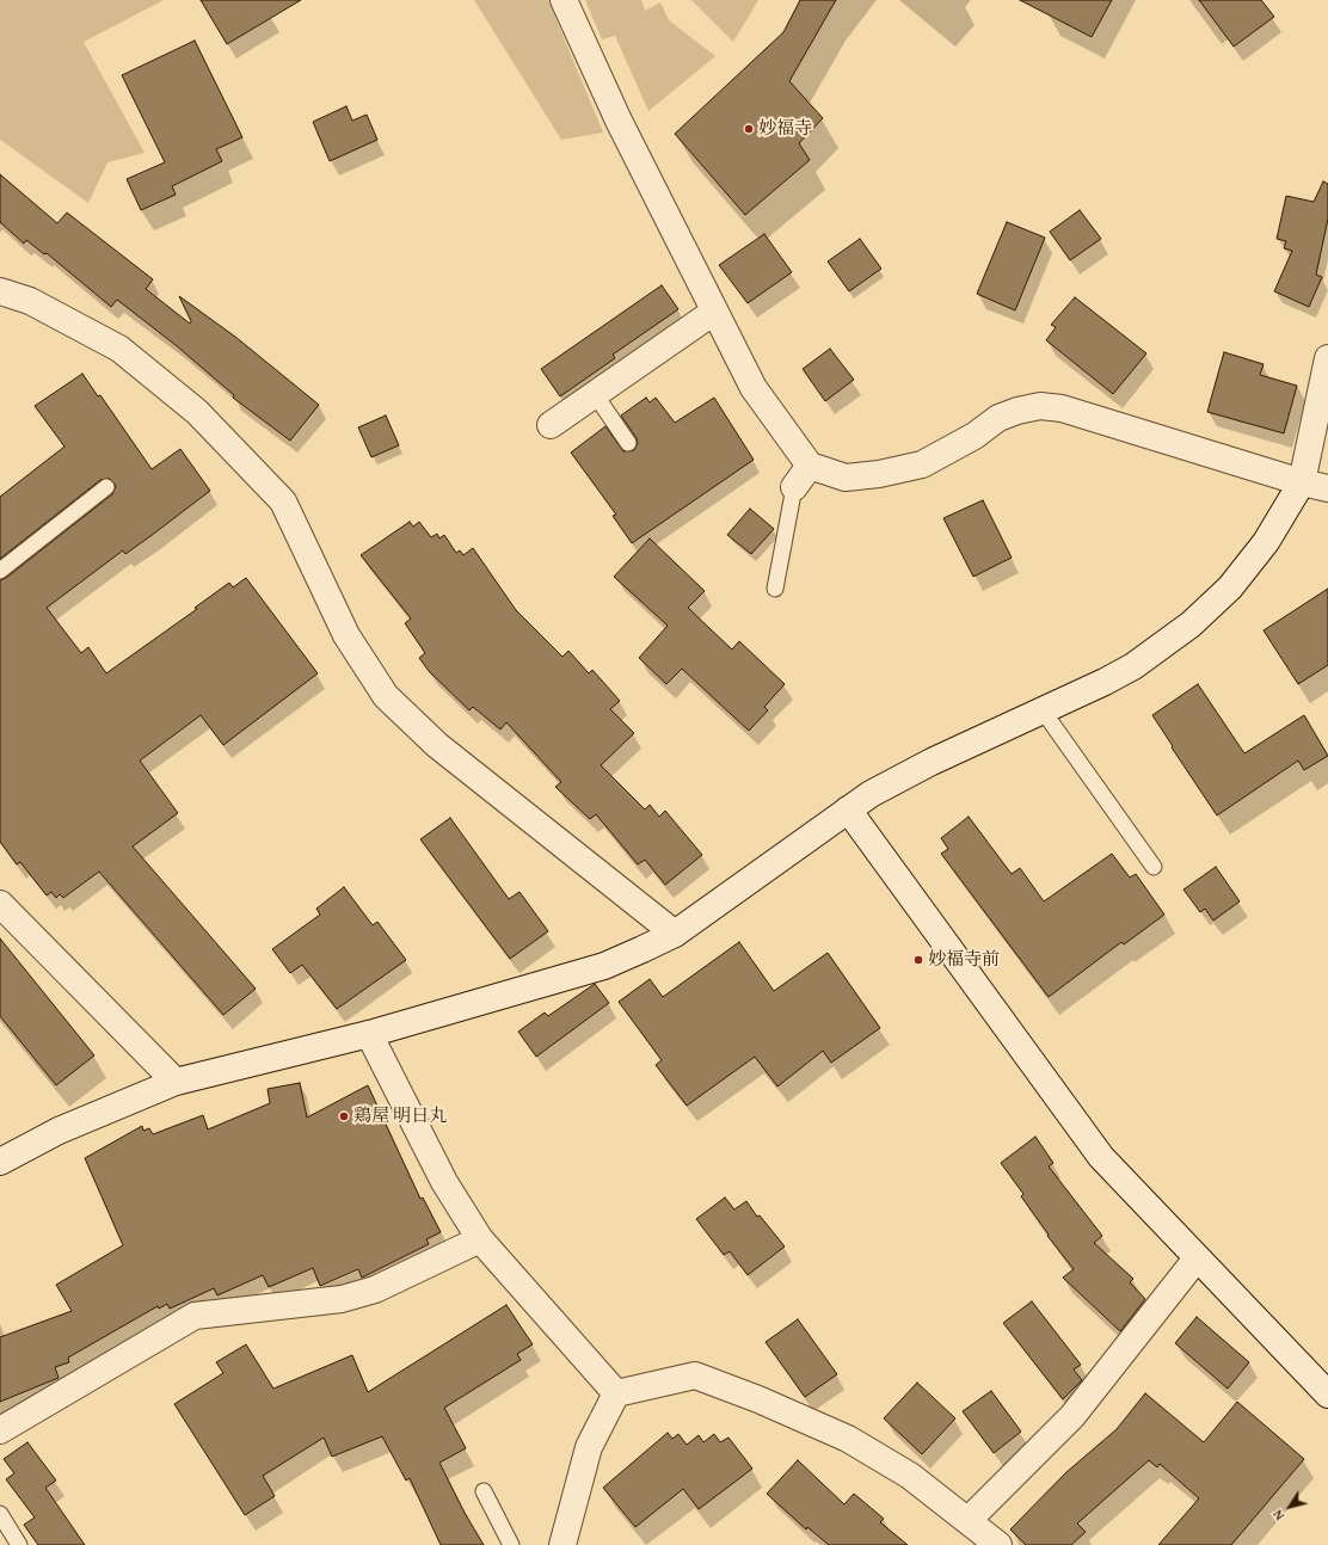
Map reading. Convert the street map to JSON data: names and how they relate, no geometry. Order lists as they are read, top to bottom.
{
  "places": ["妙福寺", "妙福寺前", "鶏屋 明日丸"],
  "north": "bottom left"
}
